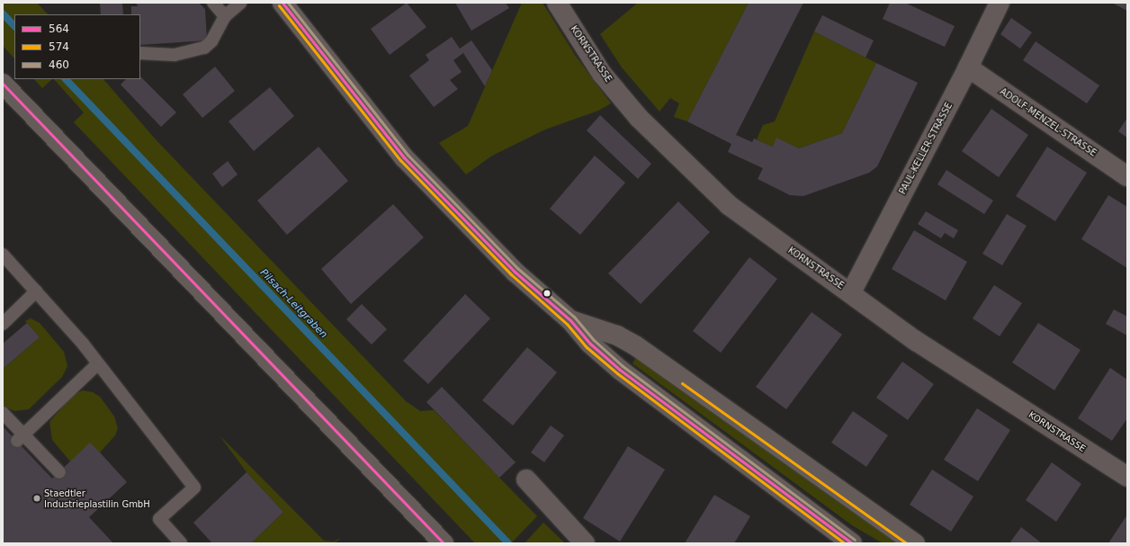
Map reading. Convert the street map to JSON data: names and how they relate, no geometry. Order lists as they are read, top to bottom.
{
  "streets": {
    "street": ["KORNSTRASSE", "ADOLF-MENZEL-STRASSE", "PAUL-KELLER-STRASSE"]
  },
  "crossings": [
    ["KORNSTRASSE", "PAUL-KELLER-STRASSE"],
    ["ADOLF-MENZEL-STRASSE", "PAUL-KELLER-STRASSE"]
  ],
  "water": ["Pilsach-Leitgraben"],
  "places": ["Staedtler Industrieplastilin GmbH"],
  "lines": ["transit line 564", "transit line 460", "transit line 574"],
  "legend": ["564", "574", "460"]
}
